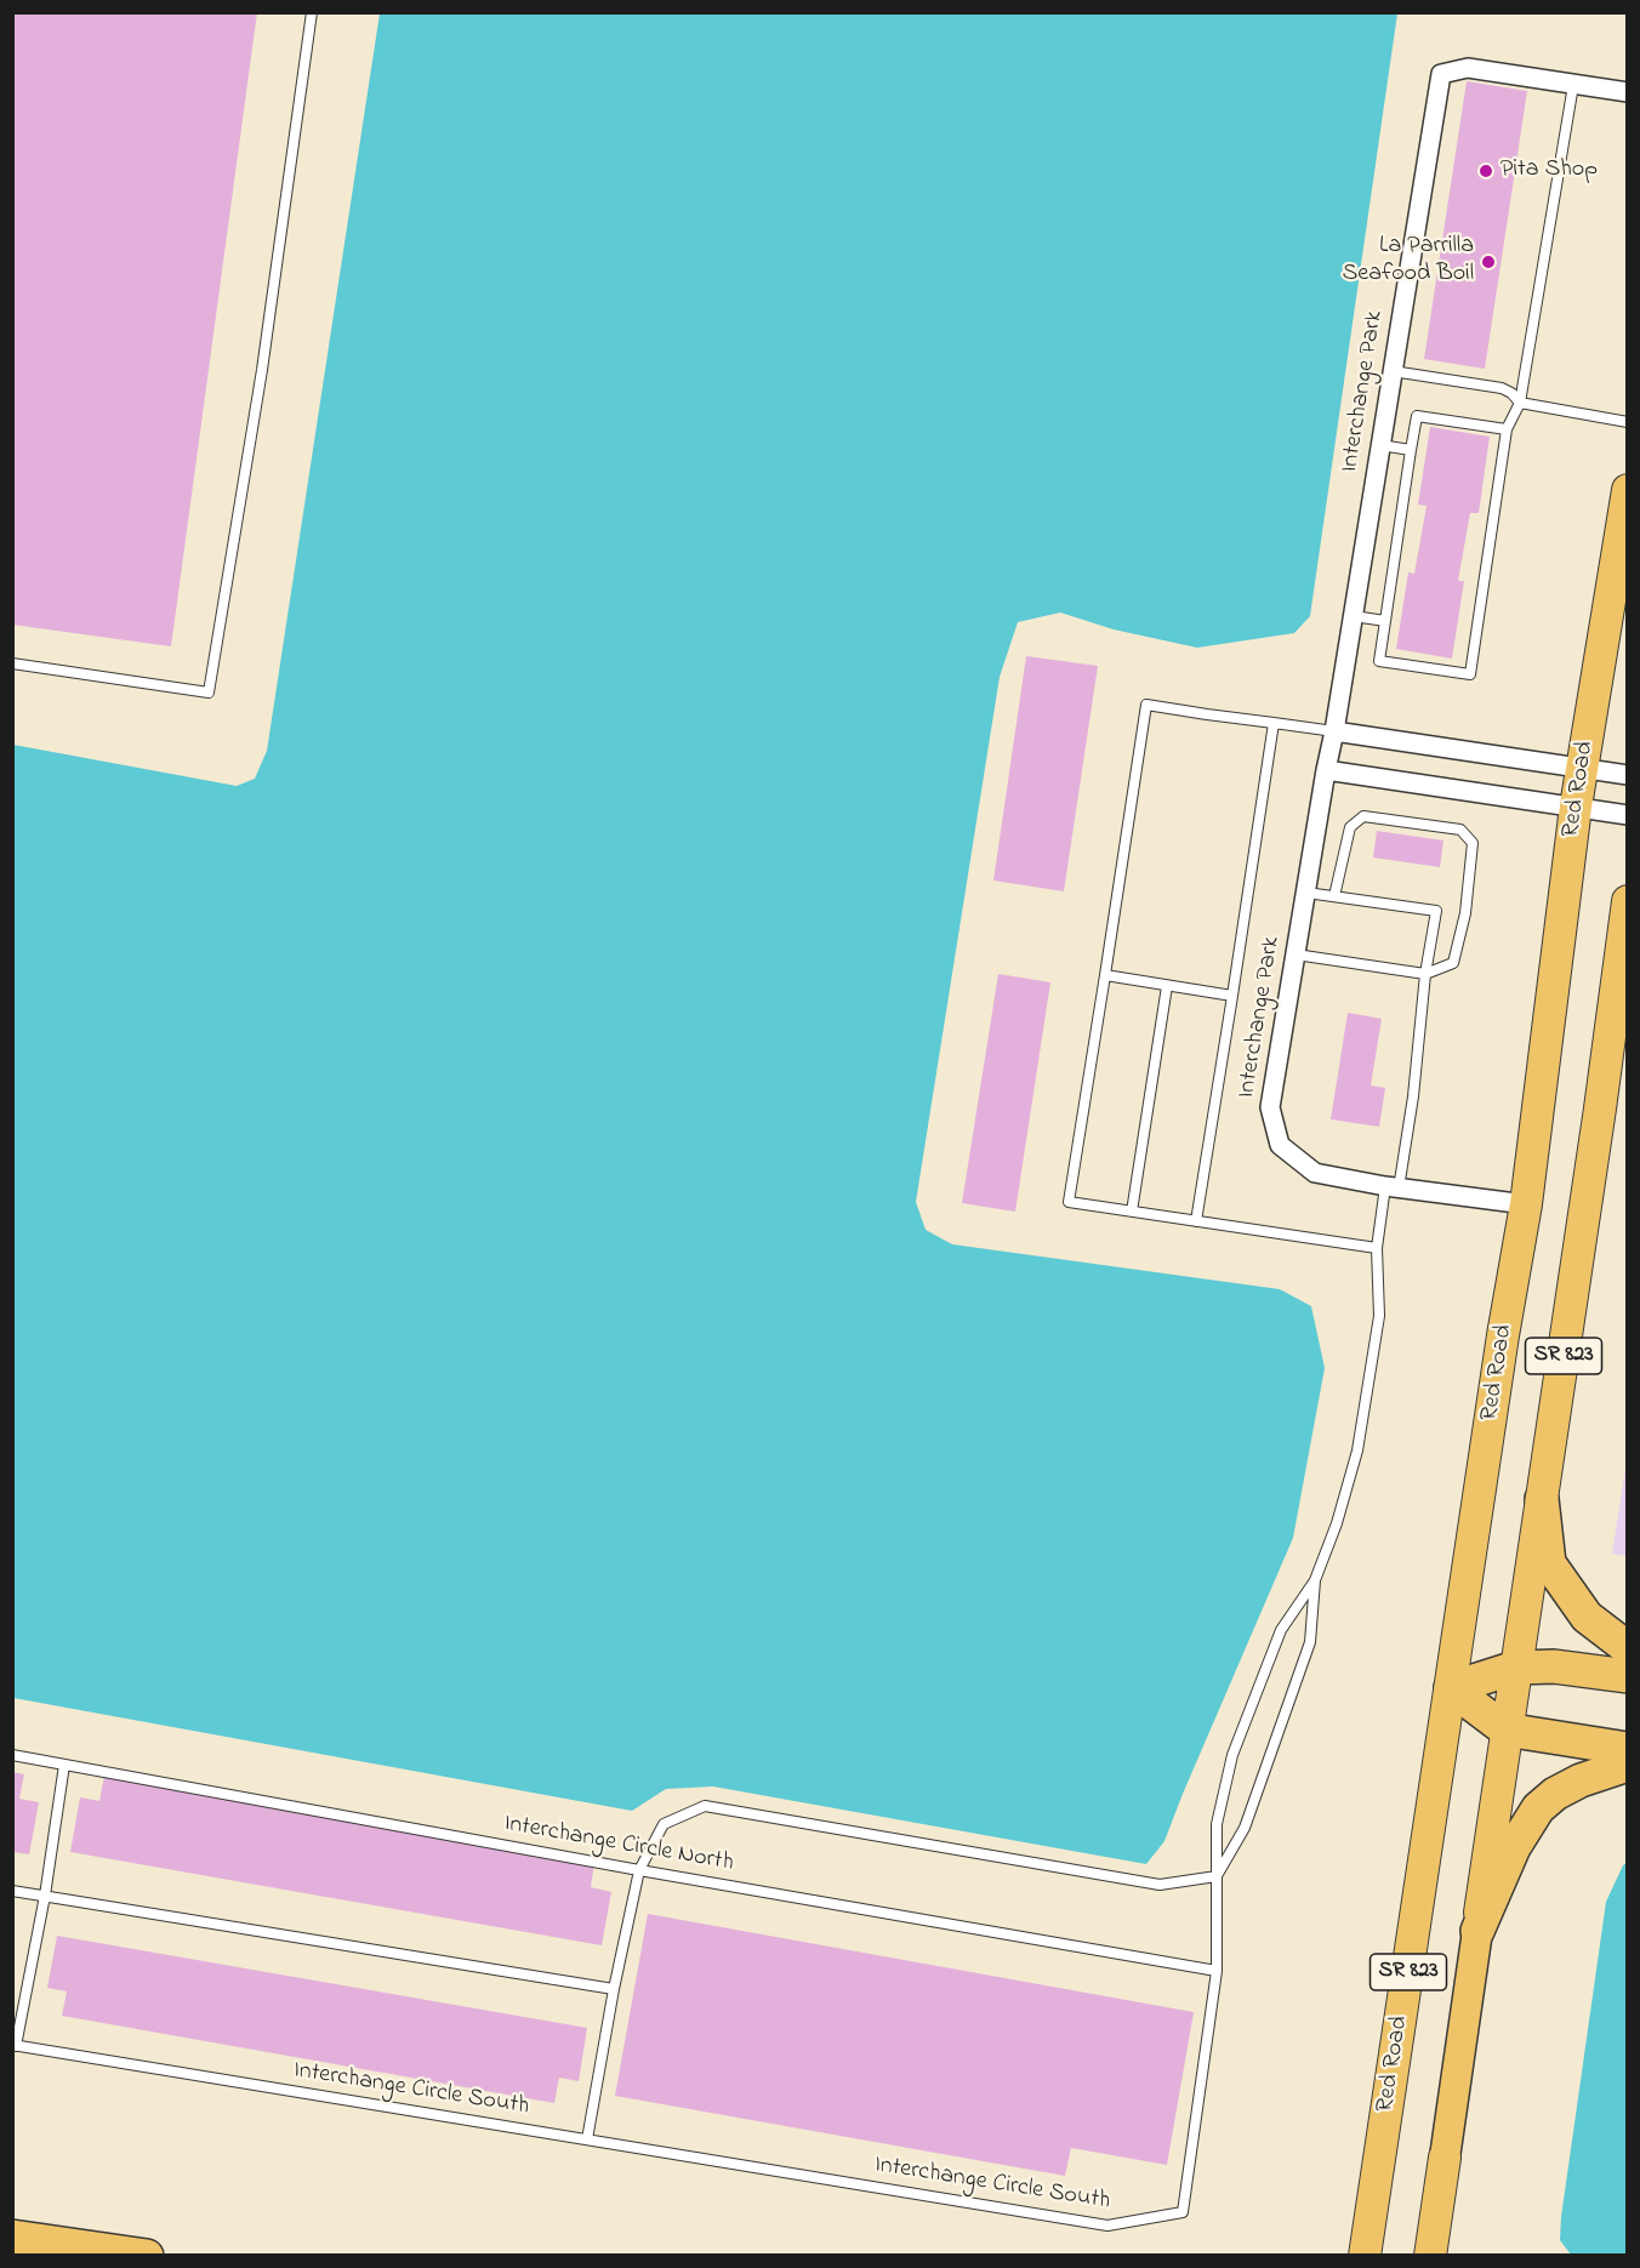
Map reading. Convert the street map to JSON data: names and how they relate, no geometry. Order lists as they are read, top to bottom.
{
  "streets": {
    "highway": ["Red Road", "SR 823"],
    "street": ["Interchange Park"],
    "lane": ["Interchange Circle North", "Interchange Circle South"]
  },
  "crossings": [
    ["Interchange Park", "Red Road"],
    ["Interchange Circle North", "Interchange Circle South"]
  ],
  "places": ["Pita Shop", "La Parrilla Seafood Boil"]
}
